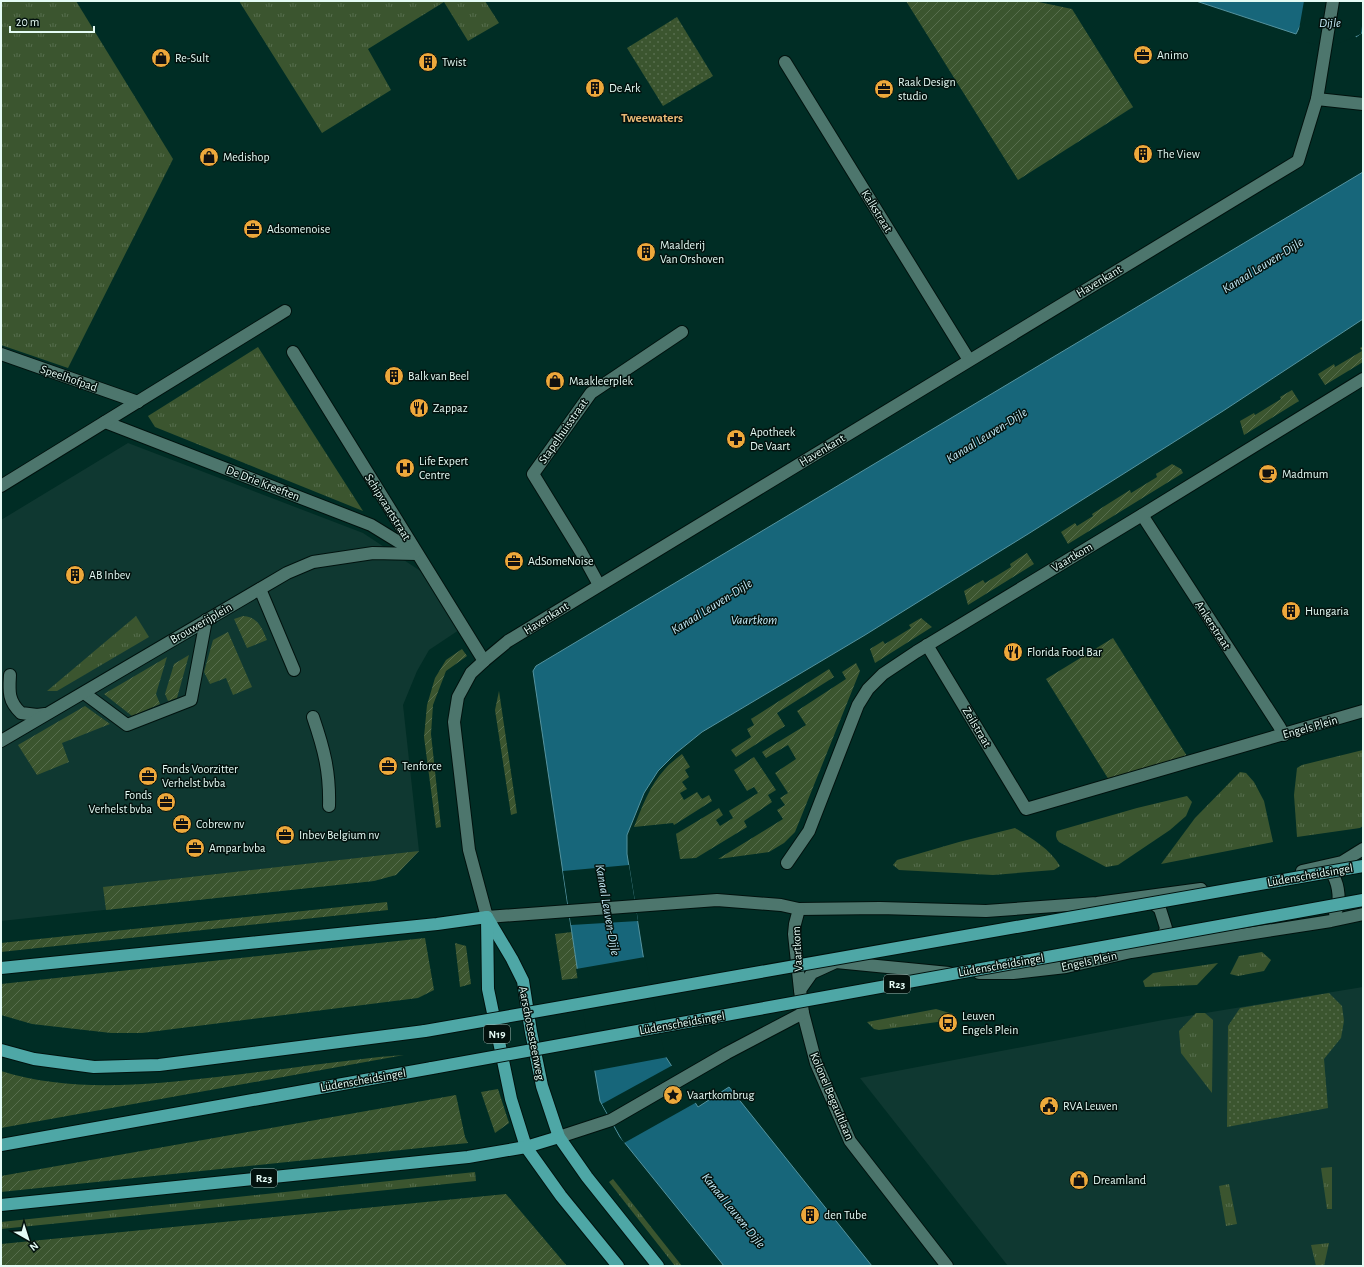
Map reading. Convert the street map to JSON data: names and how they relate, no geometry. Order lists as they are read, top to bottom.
{
  "streets": {
    "main road": [
      "Lüdenscheidsingel",
      "R23",
      "Aarschotsesteenweg",
      "N19"
    ],
    "street": [
      "Kalkstraat",
      "Havenkant",
      "Speelhofpad",
      "Stapelhuisstraat",
      "De Drie Kreeften",
      "Schipvaartstraat",
      "Vaartkom",
      "Brouwerijplein",
      "Ankerstraat",
      "Zeilstraat",
      "Engels Plein",
      "Kolonel Begaultlaan"
    ]
  },
  "crossings": [
    ["Kalkstraat", "Havenkant"],
    ["Havenkant", "Stapelhuisstraat"],
    ["Havenkant", "Schipvaartstraat"],
    ["Havenkant", "Aarschotsesteenweg"],
    ["Havenkant", "N19"],
    ["De Drie Kreeften", "Schipvaartstraat"],
    ["De Drie Kreeften", "Brouwerijplein"],
    ["Schipvaartstraat", "Brouwerijplein"],
    ["Vaartkom", "Ankerstraat"],
    ["Vaartkom", "Zeilstraat"],
    ["Vaartkom", "Engels Plein"],
    ["Vaartkom", "Kolonel Begaultlaan"],
    ["Ankerstraat", "Engels Plein"],
    ["Zeilstraat", "Engels Plein"],
    ["Engels Plein", "Kolonel Begaultlaan"],
    ["R23", "N19"],
    ["Aarschotsesteenweg", "N19"]
  ],
  "districts": ["Tweewaters"],
  "water": ["Dijle", "Kanaal Leuven-Dijle", "Vaartkom"],
  "places": {
    "office": [
      "Animo",
      "Raak Design studio",
      "Adsomenoise",
      "AdSomeNoise",
      "Tenforce",
      "Fonds Voorzitter Verhelst bvba",
      "Fonds Verhelst bvba",
      "Cobrew nv",
      "Inbev Belgium nv",
      "Ampar bvba"
    ],
    "shop": [
      "Re-Sult",
      "Medishop",
      "Maakleerplek",
      "Dreamland"
    ],
    "building": [
      "Twist",
      "De Ark",
      "The View",
      "Maalderij Van Orshoven",
      "Balk van Beel",
      "AB Inbev",
      "Hungaria",
      "den Tube"
    ],
    "restaurant": ["Zappaz", "Florida Food Bar"],
    "pharmacy": ["Apotheek De Vaart"],
    "hospital": ["Life Expert Centre"],
    "cafe": ["Madmum"],
    "bus stop": ["Leuven Engels Plein"],
    "place": ["Vaartkombrug"],
    "public building": ["RVA Leuven"]
  },
  "scale_bar": "20 m",
  "north": "bottom right"
}
